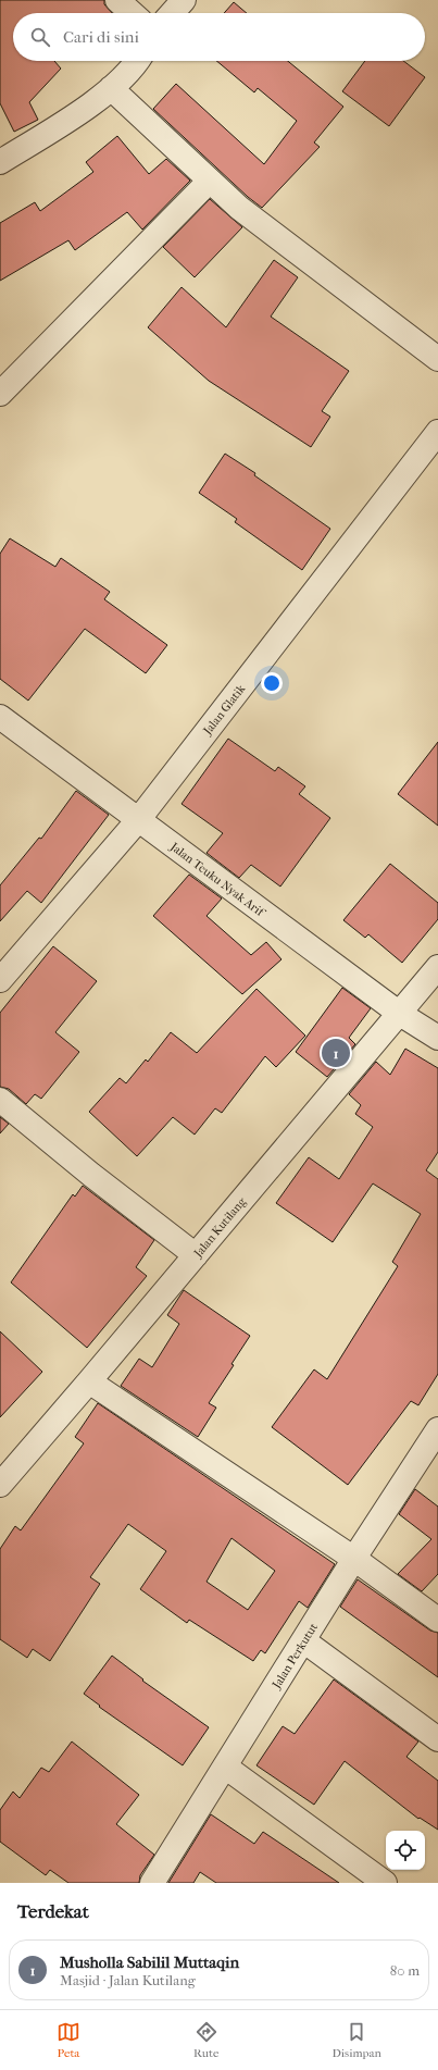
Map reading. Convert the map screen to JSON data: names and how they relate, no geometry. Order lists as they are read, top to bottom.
{
  "streets": {
    "street": [
      "Jalan Glatik",
      "Jalan Teuku Nyak Arif",
      "Jalan Kutilang",
      "Jalan Perkutut"
    ]
  },
  "crossings": [
    ["Jalan Glatik", "Jalan Teuku Nyak Arif"],
    ["Jalan Teuku Nyak Arif", "Jalan Kutilang"]
  ],
  "page": {
    "search": "Cari di sini",
    "pins": "1",
    "heading": "Terdekat",
    "list": [
      {
        "mark": "1",
        "name": "Musholla Sabilil Muttaqin",
        "note": "Masjid · Jalan Kutilang",
        "value": "80 m"
      }
    ],
    "nav": ["Peta", "Rute", "Disimpan"]
  }
}
